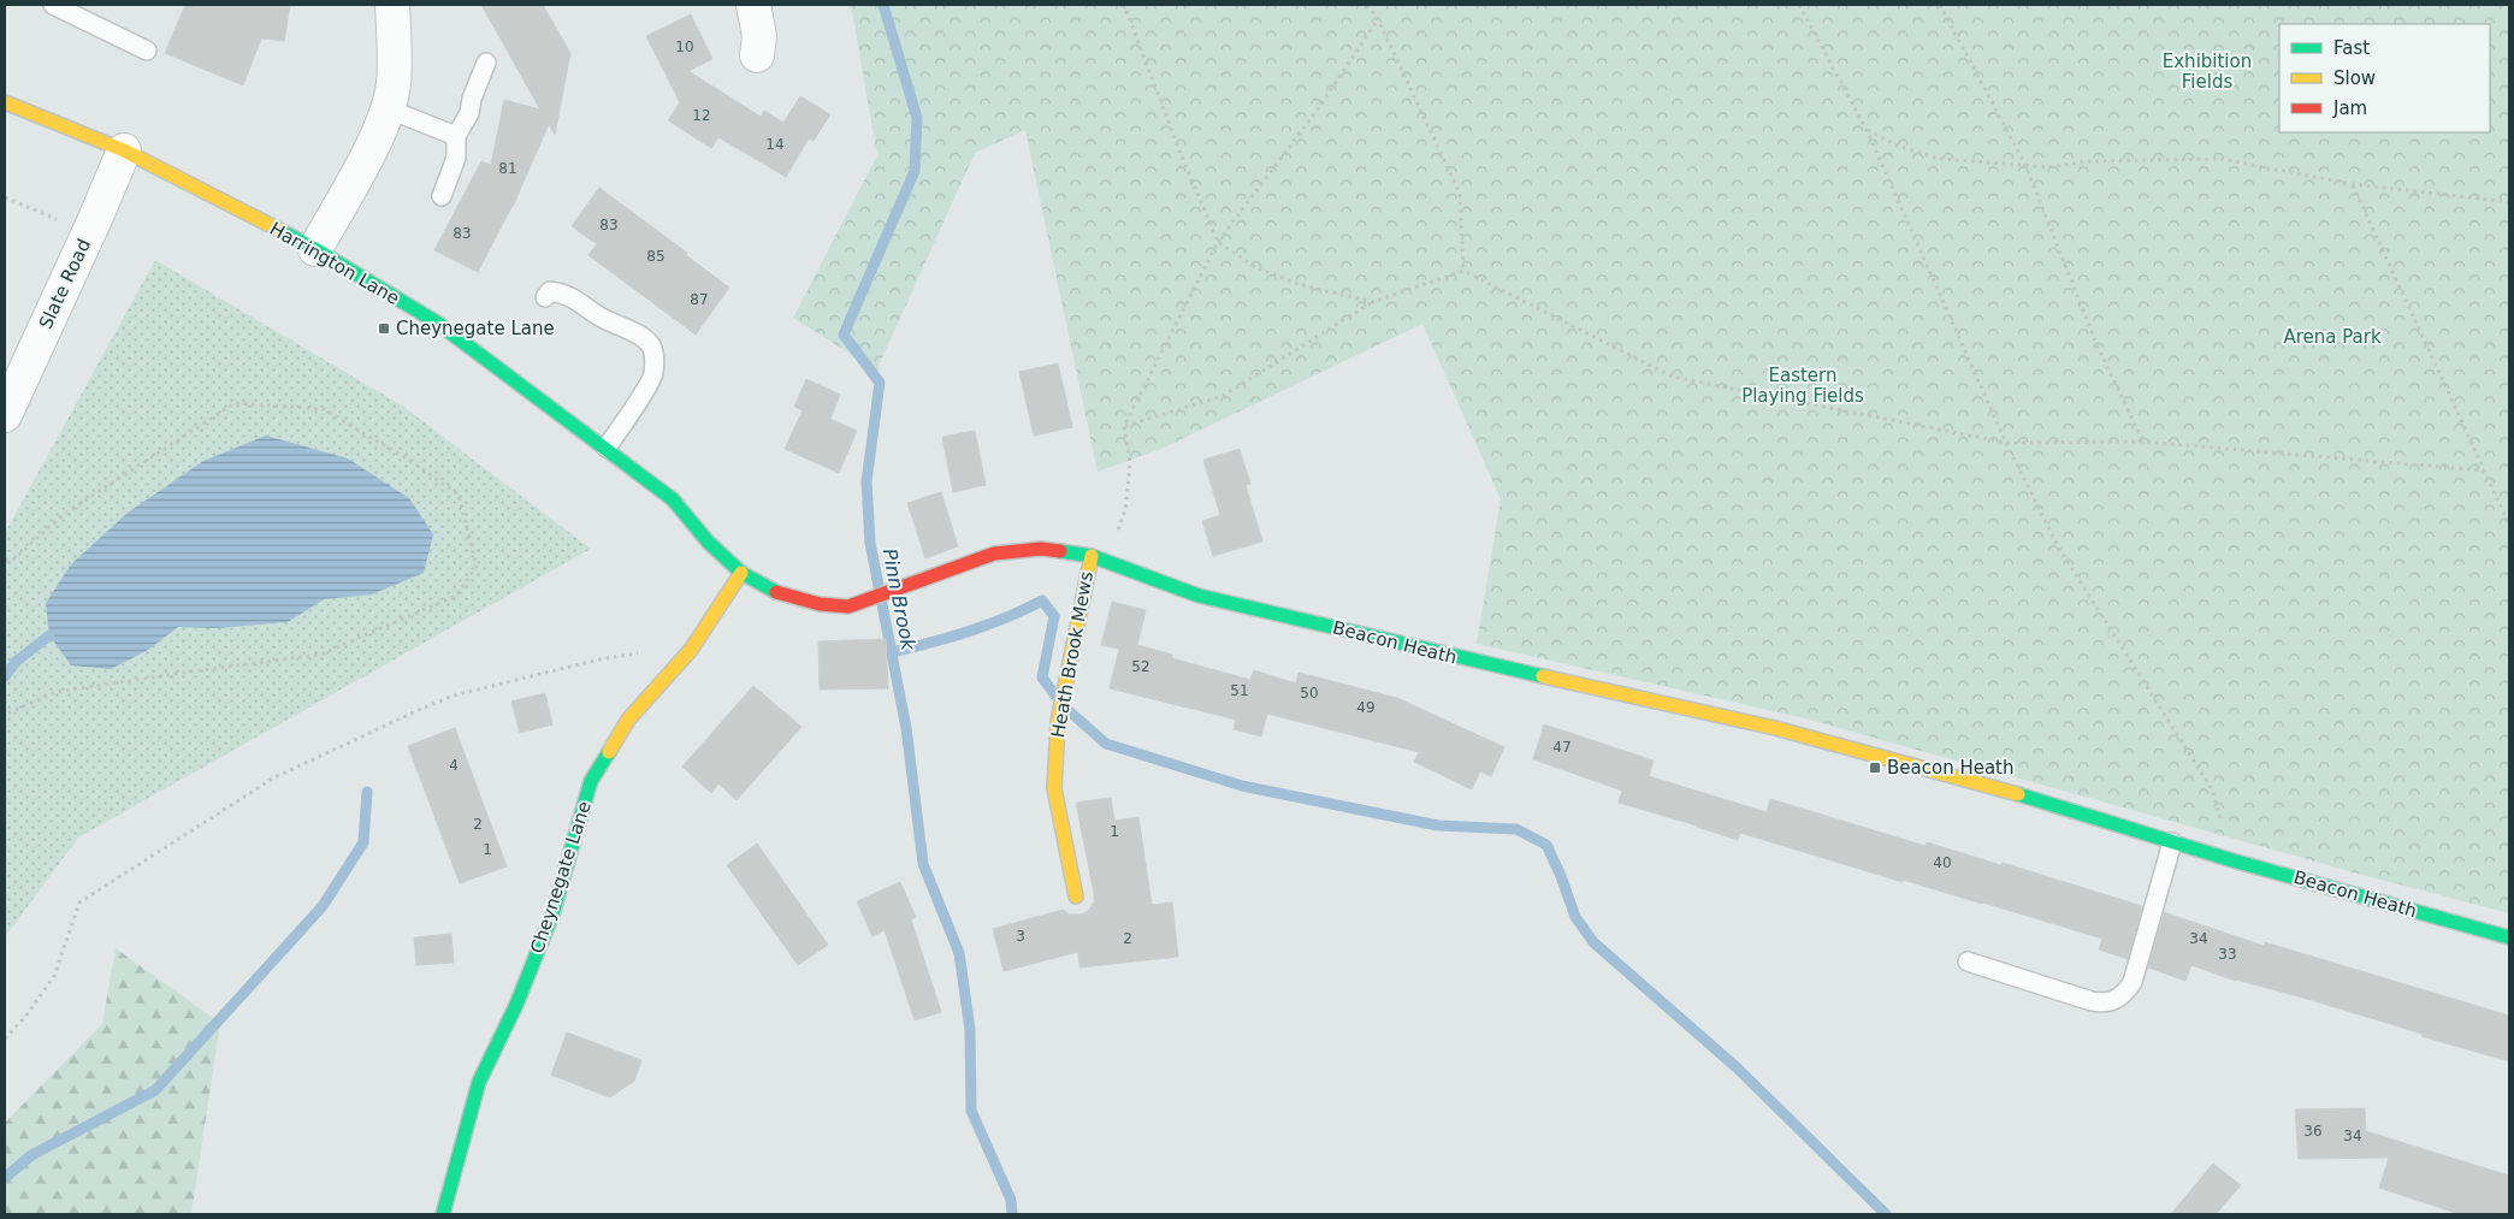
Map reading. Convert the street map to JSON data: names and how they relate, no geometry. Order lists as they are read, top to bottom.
{
  "streets": {
    "street": [
      "Harrington Lane",
      "Slate Road",
      "Beacon Heath",
      "Heath Brook Mews",
      "Cheynegate Lane"
    ]
  },
  "crossings": [
    ["Harrington Lane", "Slate Road"],
    ["Harrington Lane", "Beacon Heath"],
    ["Harrington Lane", "Cheynegate Lane"],
    ["Beacon Heath", "Heath Brook Mews"],
    ["Beacon Heath", "Cheynegate Lane"]
  ],
  "water": ["Pinn Brook"],
  "parks": ["Exhibition Fields", "Arena Park", "Eastern Playing Fields"],
  "places": {
    "transit": ["Cheynegate Lane", "Beacon Heath"]
  },
  "house_numbers": [
    "10",
    "12",
    "14",
    "81",
    "83",
    "83",
    "85",
    "87",
    "52",
    "51",
    "50",
    "49",
    "47",
    "4",
    "2",
    "1",
    "1",
    "40",
    "3",
    "2",
    "34",
    "33",
    "36",
    "34"
  ],
  "legend": ["Fast", "Slow", "Jam"]
}
